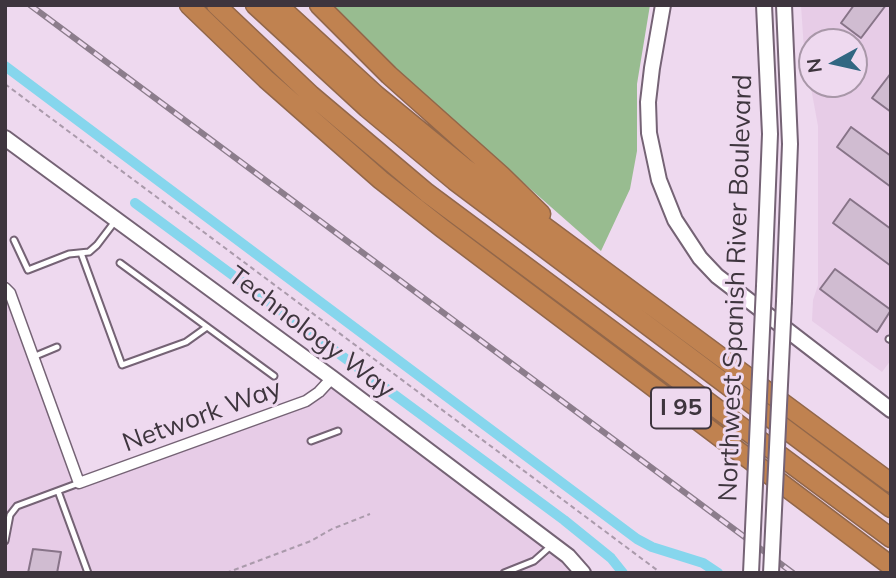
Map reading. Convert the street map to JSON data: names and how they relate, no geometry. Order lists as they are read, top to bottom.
{
  "streets": {
    "highway": ["I 95"],
    "street": ["Northwest Spanish River Boulevard", "Technology Way", "Network Way"]
  },
  "crossings": [
    ["Technology Way", "Network Way"]
  ],
  "north": "left"
}
